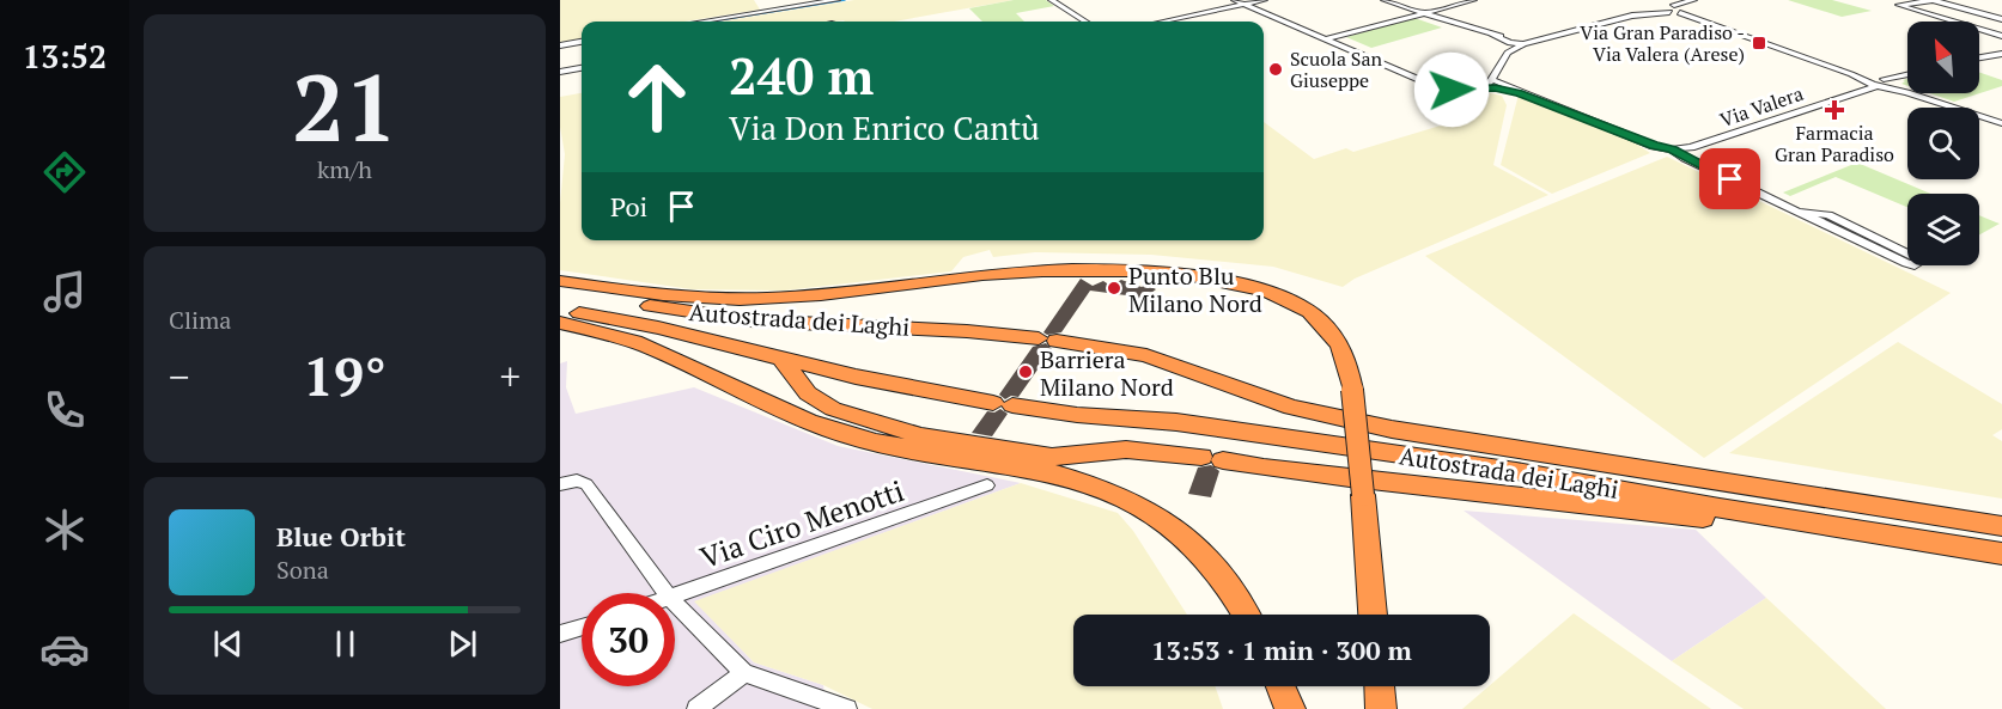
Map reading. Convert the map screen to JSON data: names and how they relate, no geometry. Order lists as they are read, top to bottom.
{
  "streets": {
    "highway": ["Autostrada dei Laghi"],
    "street": ["Via Valera", "Via Ciro Menotti"]
  },
  "places": {
    "transit": ["Via Gran Paradiso - Via Valera (Arese)"],
    "other": ["Scuola San Giuseppe", "Punto Blu Milano Nord", "Barriera Milano Nord"],
    "health": ["Farmacia Gran Paradiso"]
  },
  "north": "top left",
  "page": {
    "tabs": "13:52",
    "tile": [
      ["21", "km/h"],
      "Clima"
    ],
    "turn": ["240 m", "Via Don Enrico Cantù"],
    "then": "Poi",
    "heat": ["−", "19°", "+"],
    "song": ["Blue Orbit", "Sona"],
    "limit": "30",
    "trip": "13:53 · 1 min · 300 m"
  }
}
